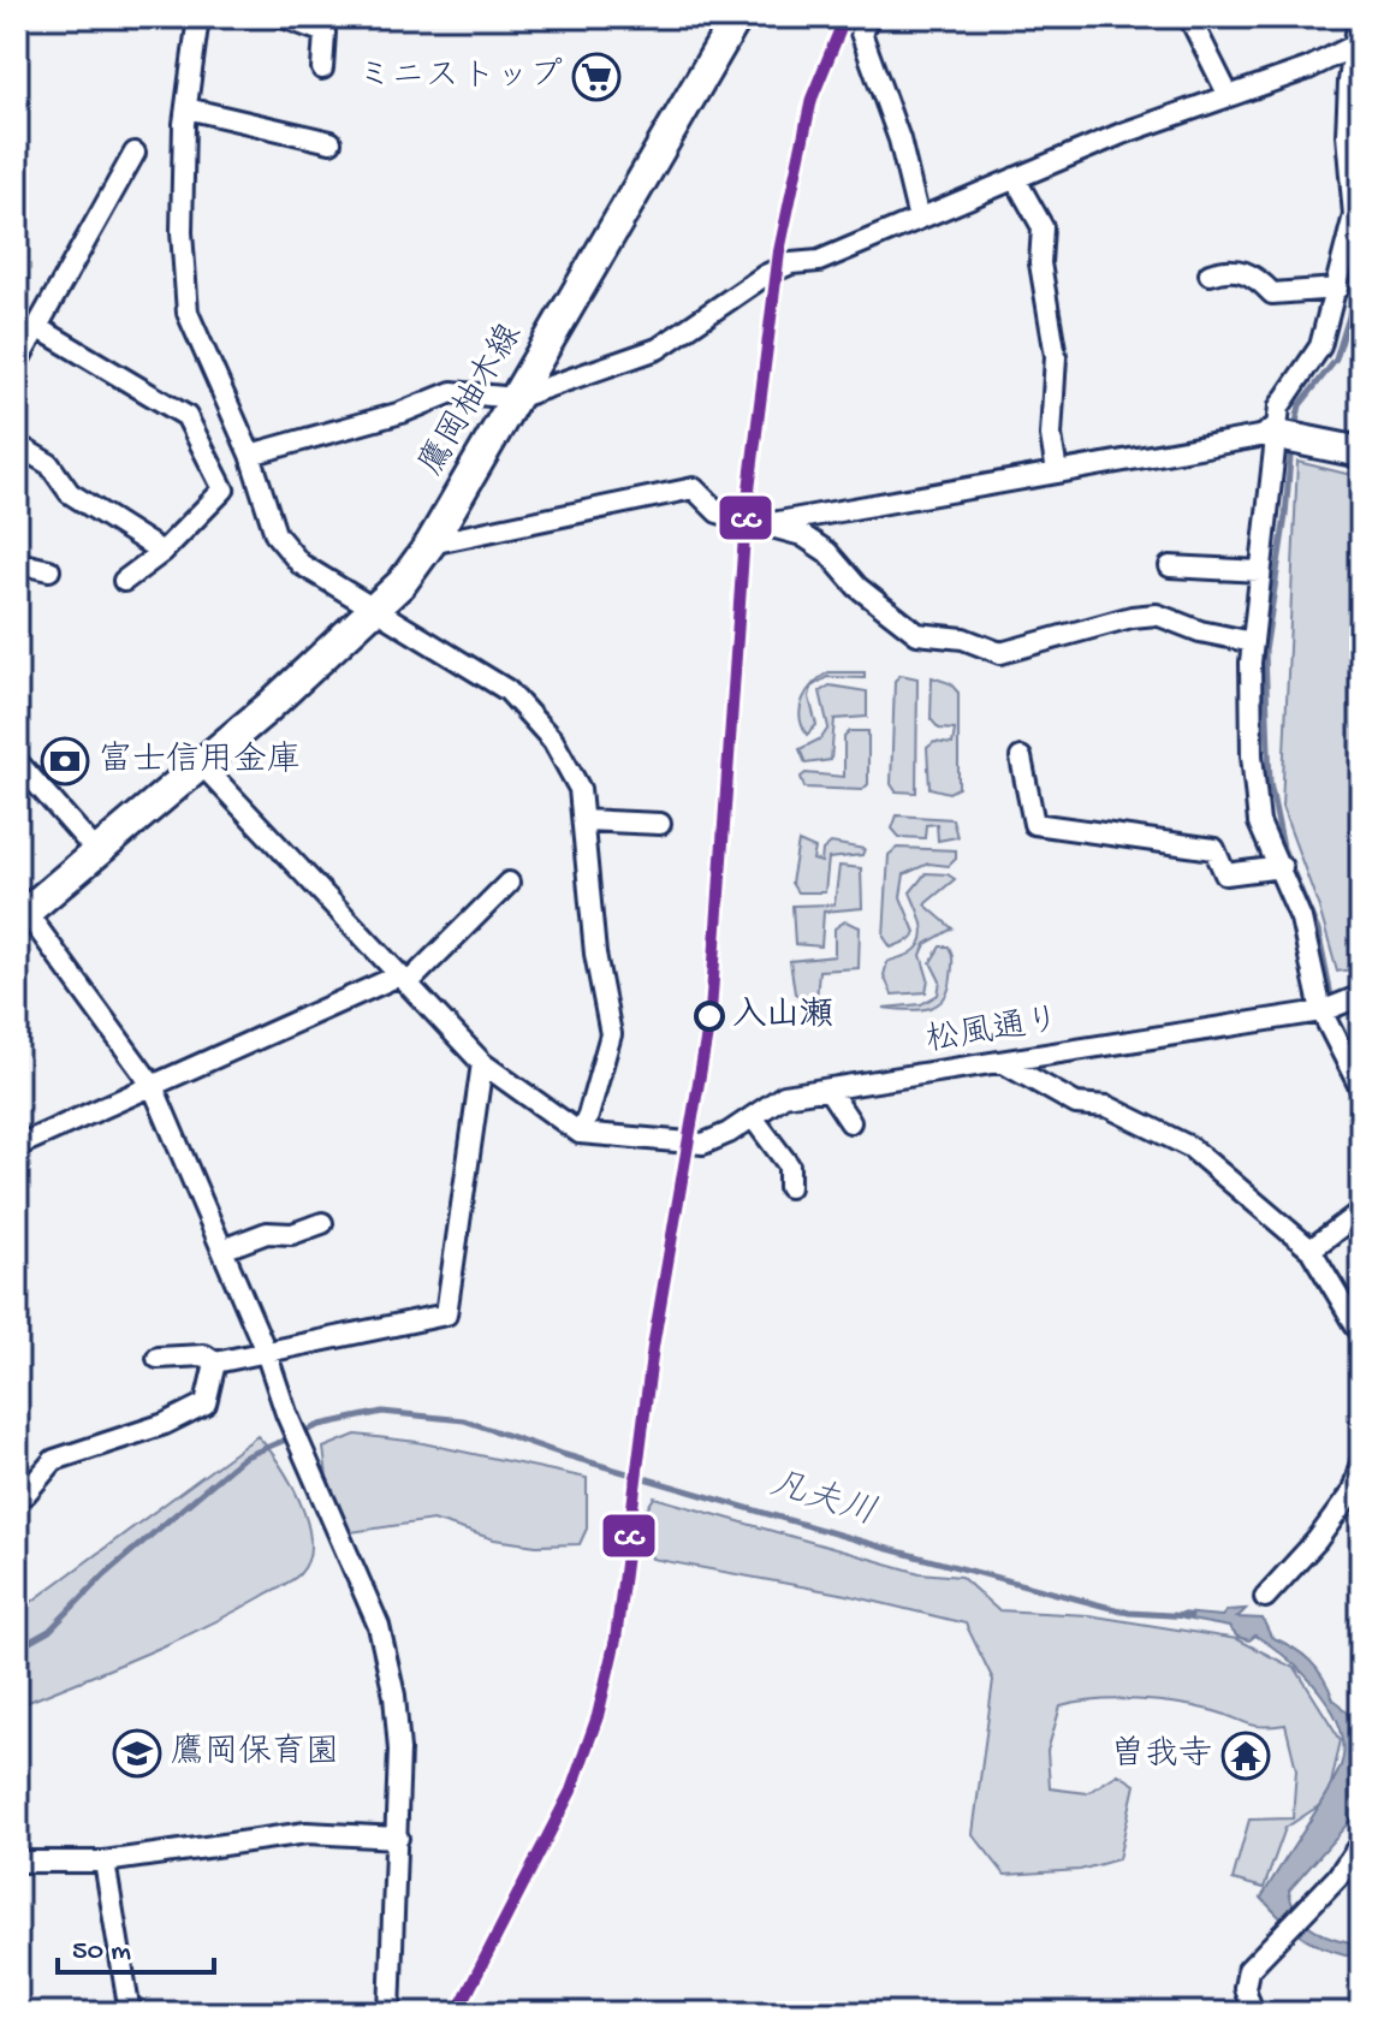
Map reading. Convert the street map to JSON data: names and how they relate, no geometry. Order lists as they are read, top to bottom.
{
  "streets": {
    "main road": ["鷹岡柚木線"],
    "street": ["松風通り"]
  },
  "water": ["凡夫川"],
  "places": {
    "supermarket": ["ミニストップ"],
    "bank": ["富士信用金庫"],
    "other": ["入山瀬"],
    "school or university": ["鷹岡保育園"],
    "temple": ["曽我寺"]
  },
  "lines": ["transit line CC"],
  "scale_bar": "50 m"
}
